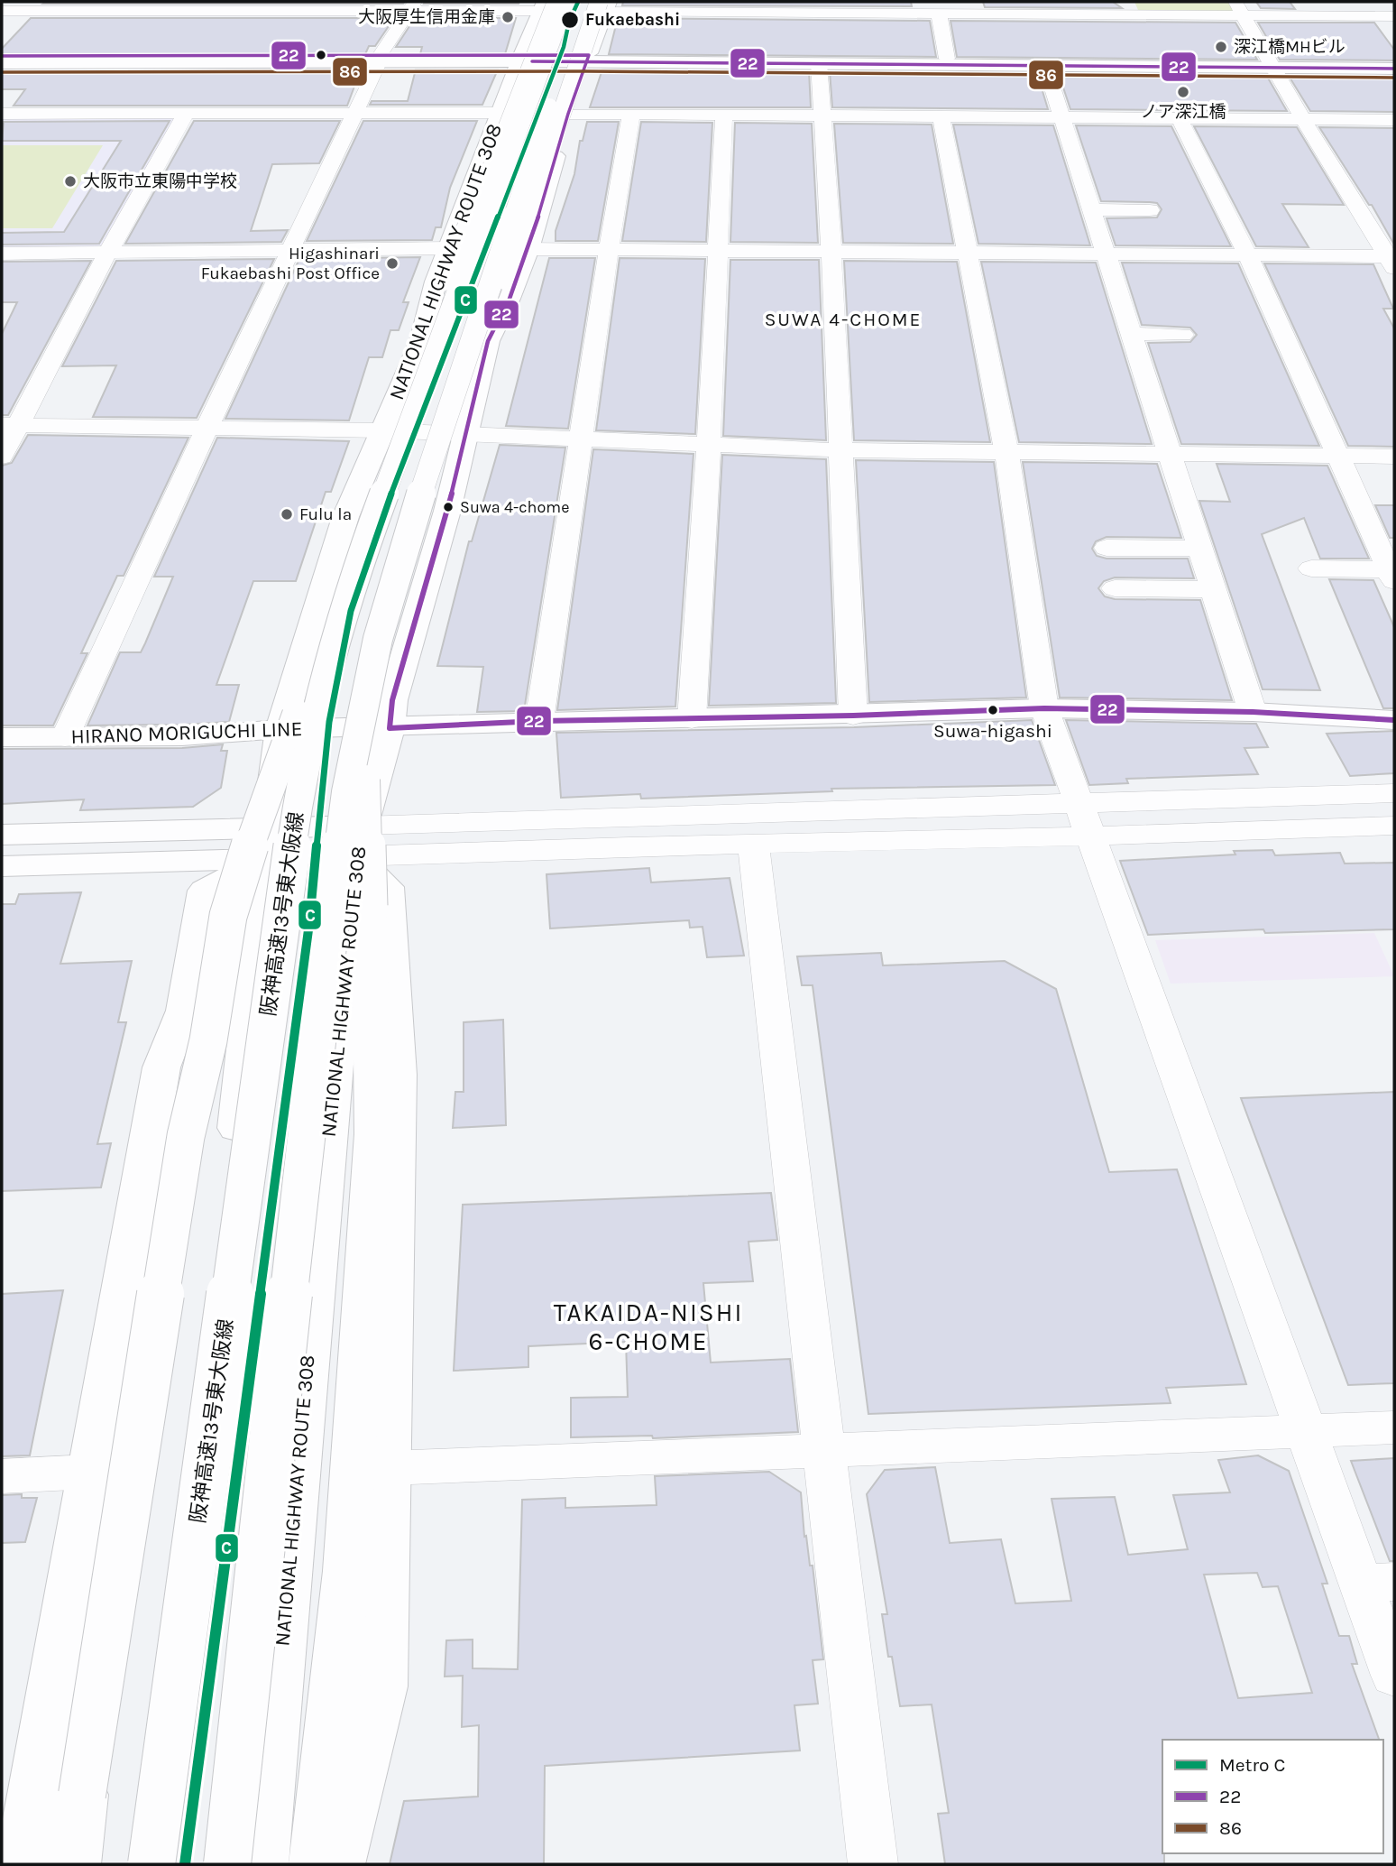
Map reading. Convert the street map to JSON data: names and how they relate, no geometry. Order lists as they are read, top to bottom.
{
  "streets": {
    "main road": ["NATIONAL HIGHWAY ROUTE 308", "HIRANO MORIGUCHI LINE", "阪神高速13号東大阪線"]
  },
  "crossings": [
    ["NATIONAL HIGHWAY ROUTE 308", "HIRANO MORIGUCHI LINE"],
    ["NATIONAL HIGHWAY ROUTE 308", "阪神高速13号東大阪線"]
  ],
  "districts": ["SUWA 4-CHOME", "TAKAIDA-NISHI 6-CHOME"],
  "places": [
    "大阪厚生信用金庫",
    "Fukaebashi",
    "深江橋MHビル",
    "ノア深江橋",
    "大阪市立東陽中学校",
    "Higashinari Fukaebashi Post Office",
    "Suwa 4-chome",
    "Fulu la",
    "Suwa-higashi"
  ],
  "lines": ["metro line C", "transit line 22", "transit line 86"],
  "legend": ["Metro C", "22", "86"]
}
